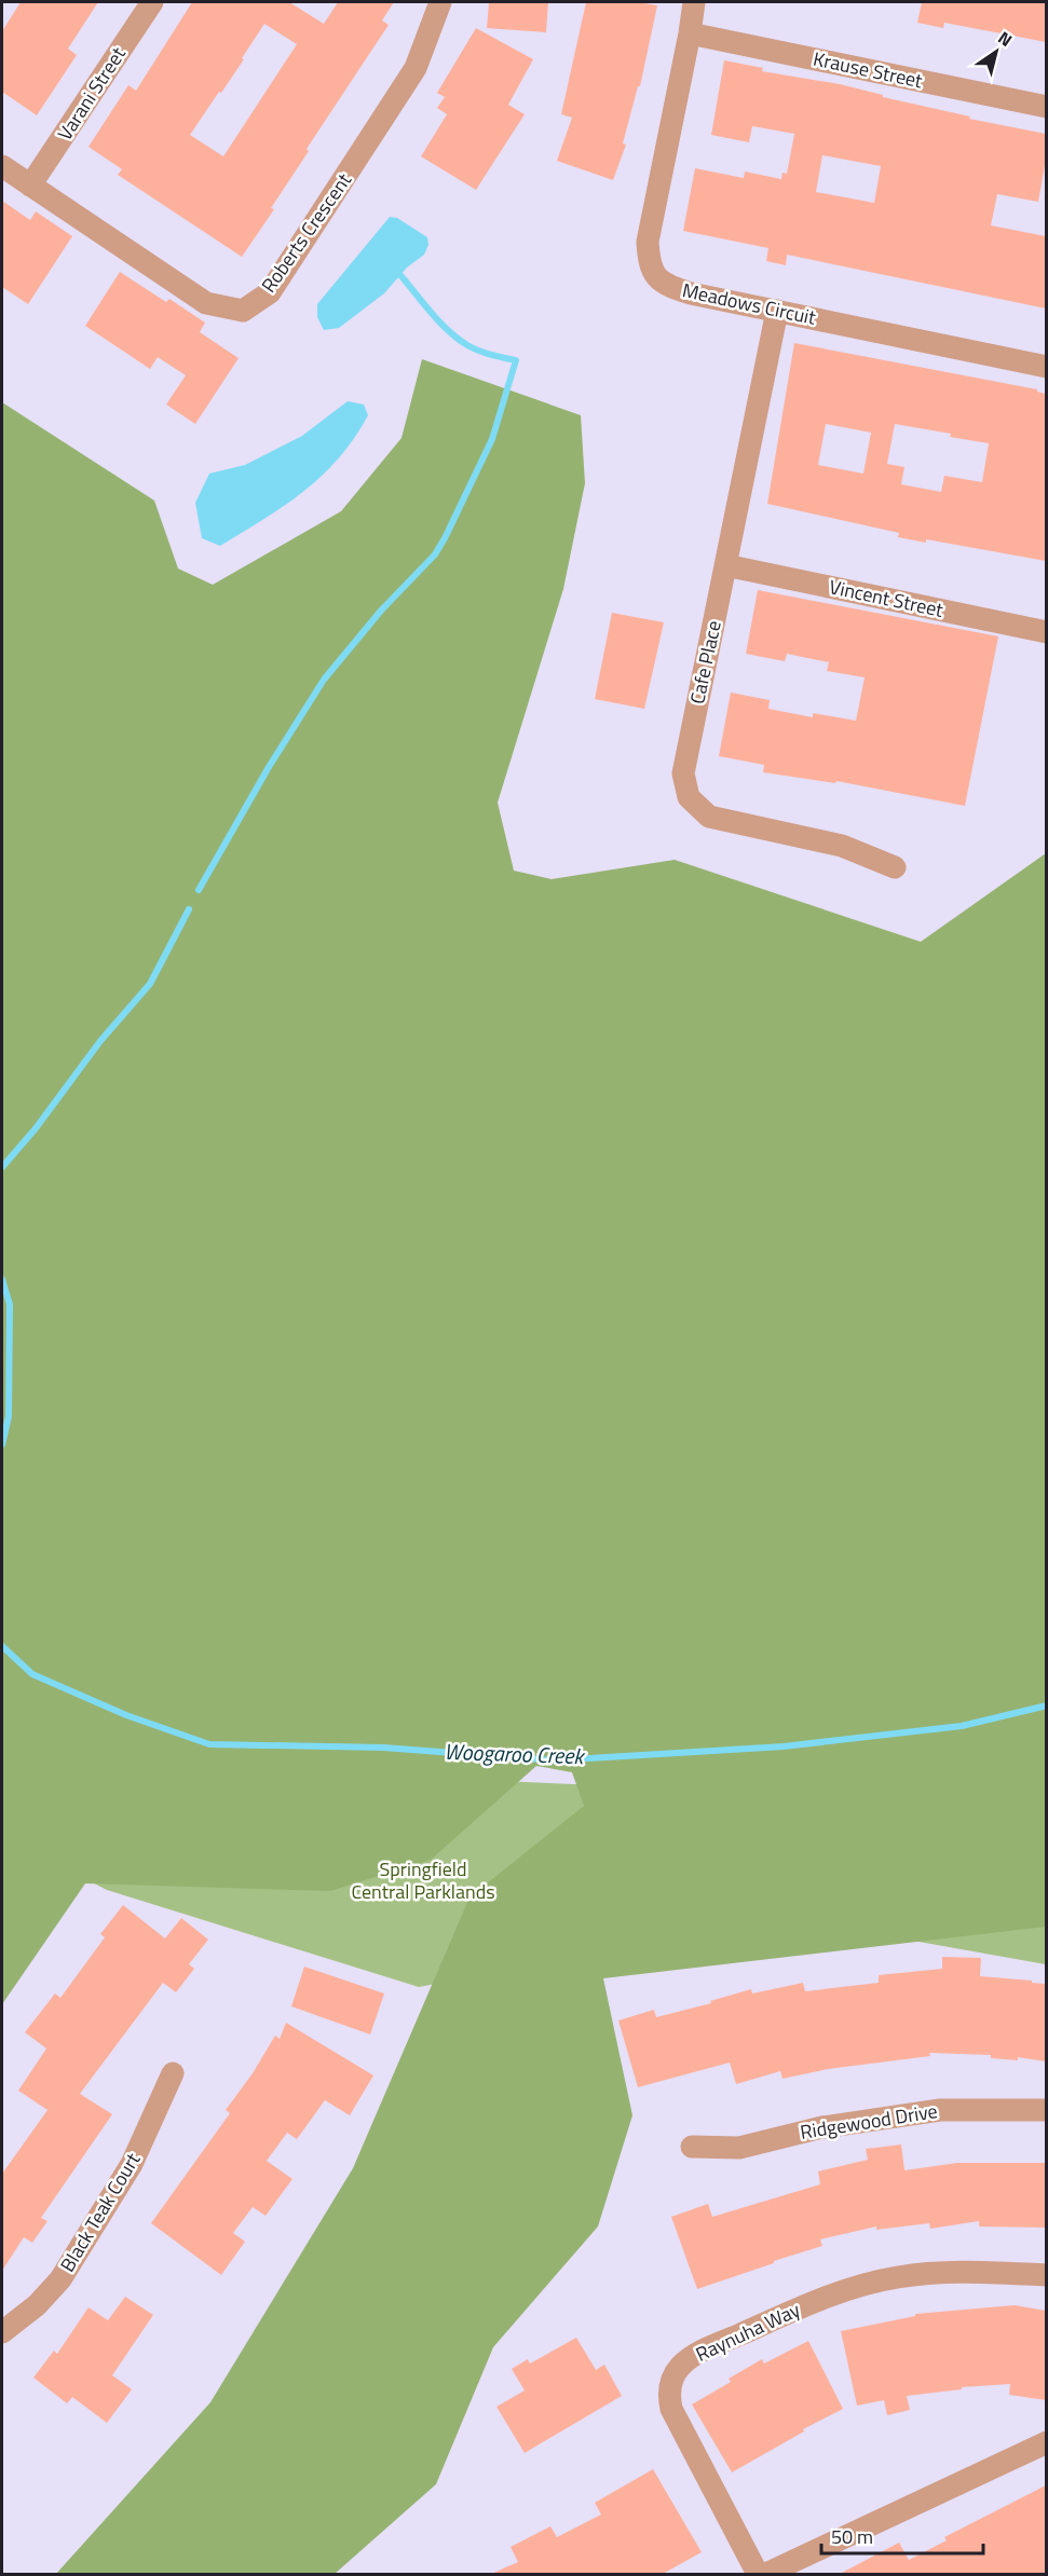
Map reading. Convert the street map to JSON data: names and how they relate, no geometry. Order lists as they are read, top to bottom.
{
  "streets": {
    "street": [
      "Krause Street",
      "Varani Street",
      "Roberts Crescent",
      "Meadows Circuit",
      "Vincent Street",
      "Cafe Place",
      "Ridgewood Drive",
      "Black Teak Court",
      "Raynuha Way"
    ]
  },
  "crossings": [
    ["Krause Street", "Meadows Circuit"],
    ["Varani Street", "Roberts Crescent"],
    ["Meadows Circuit", "Cafe Place"],
    ["Vincent Street", "Cafe Place"]
  ],
  "water": ["Woogaroo Creek"],
  "parks": ["Springfield Central Parklands"],
  "scale_bar": "50 m",
  "north": "top right"
}
